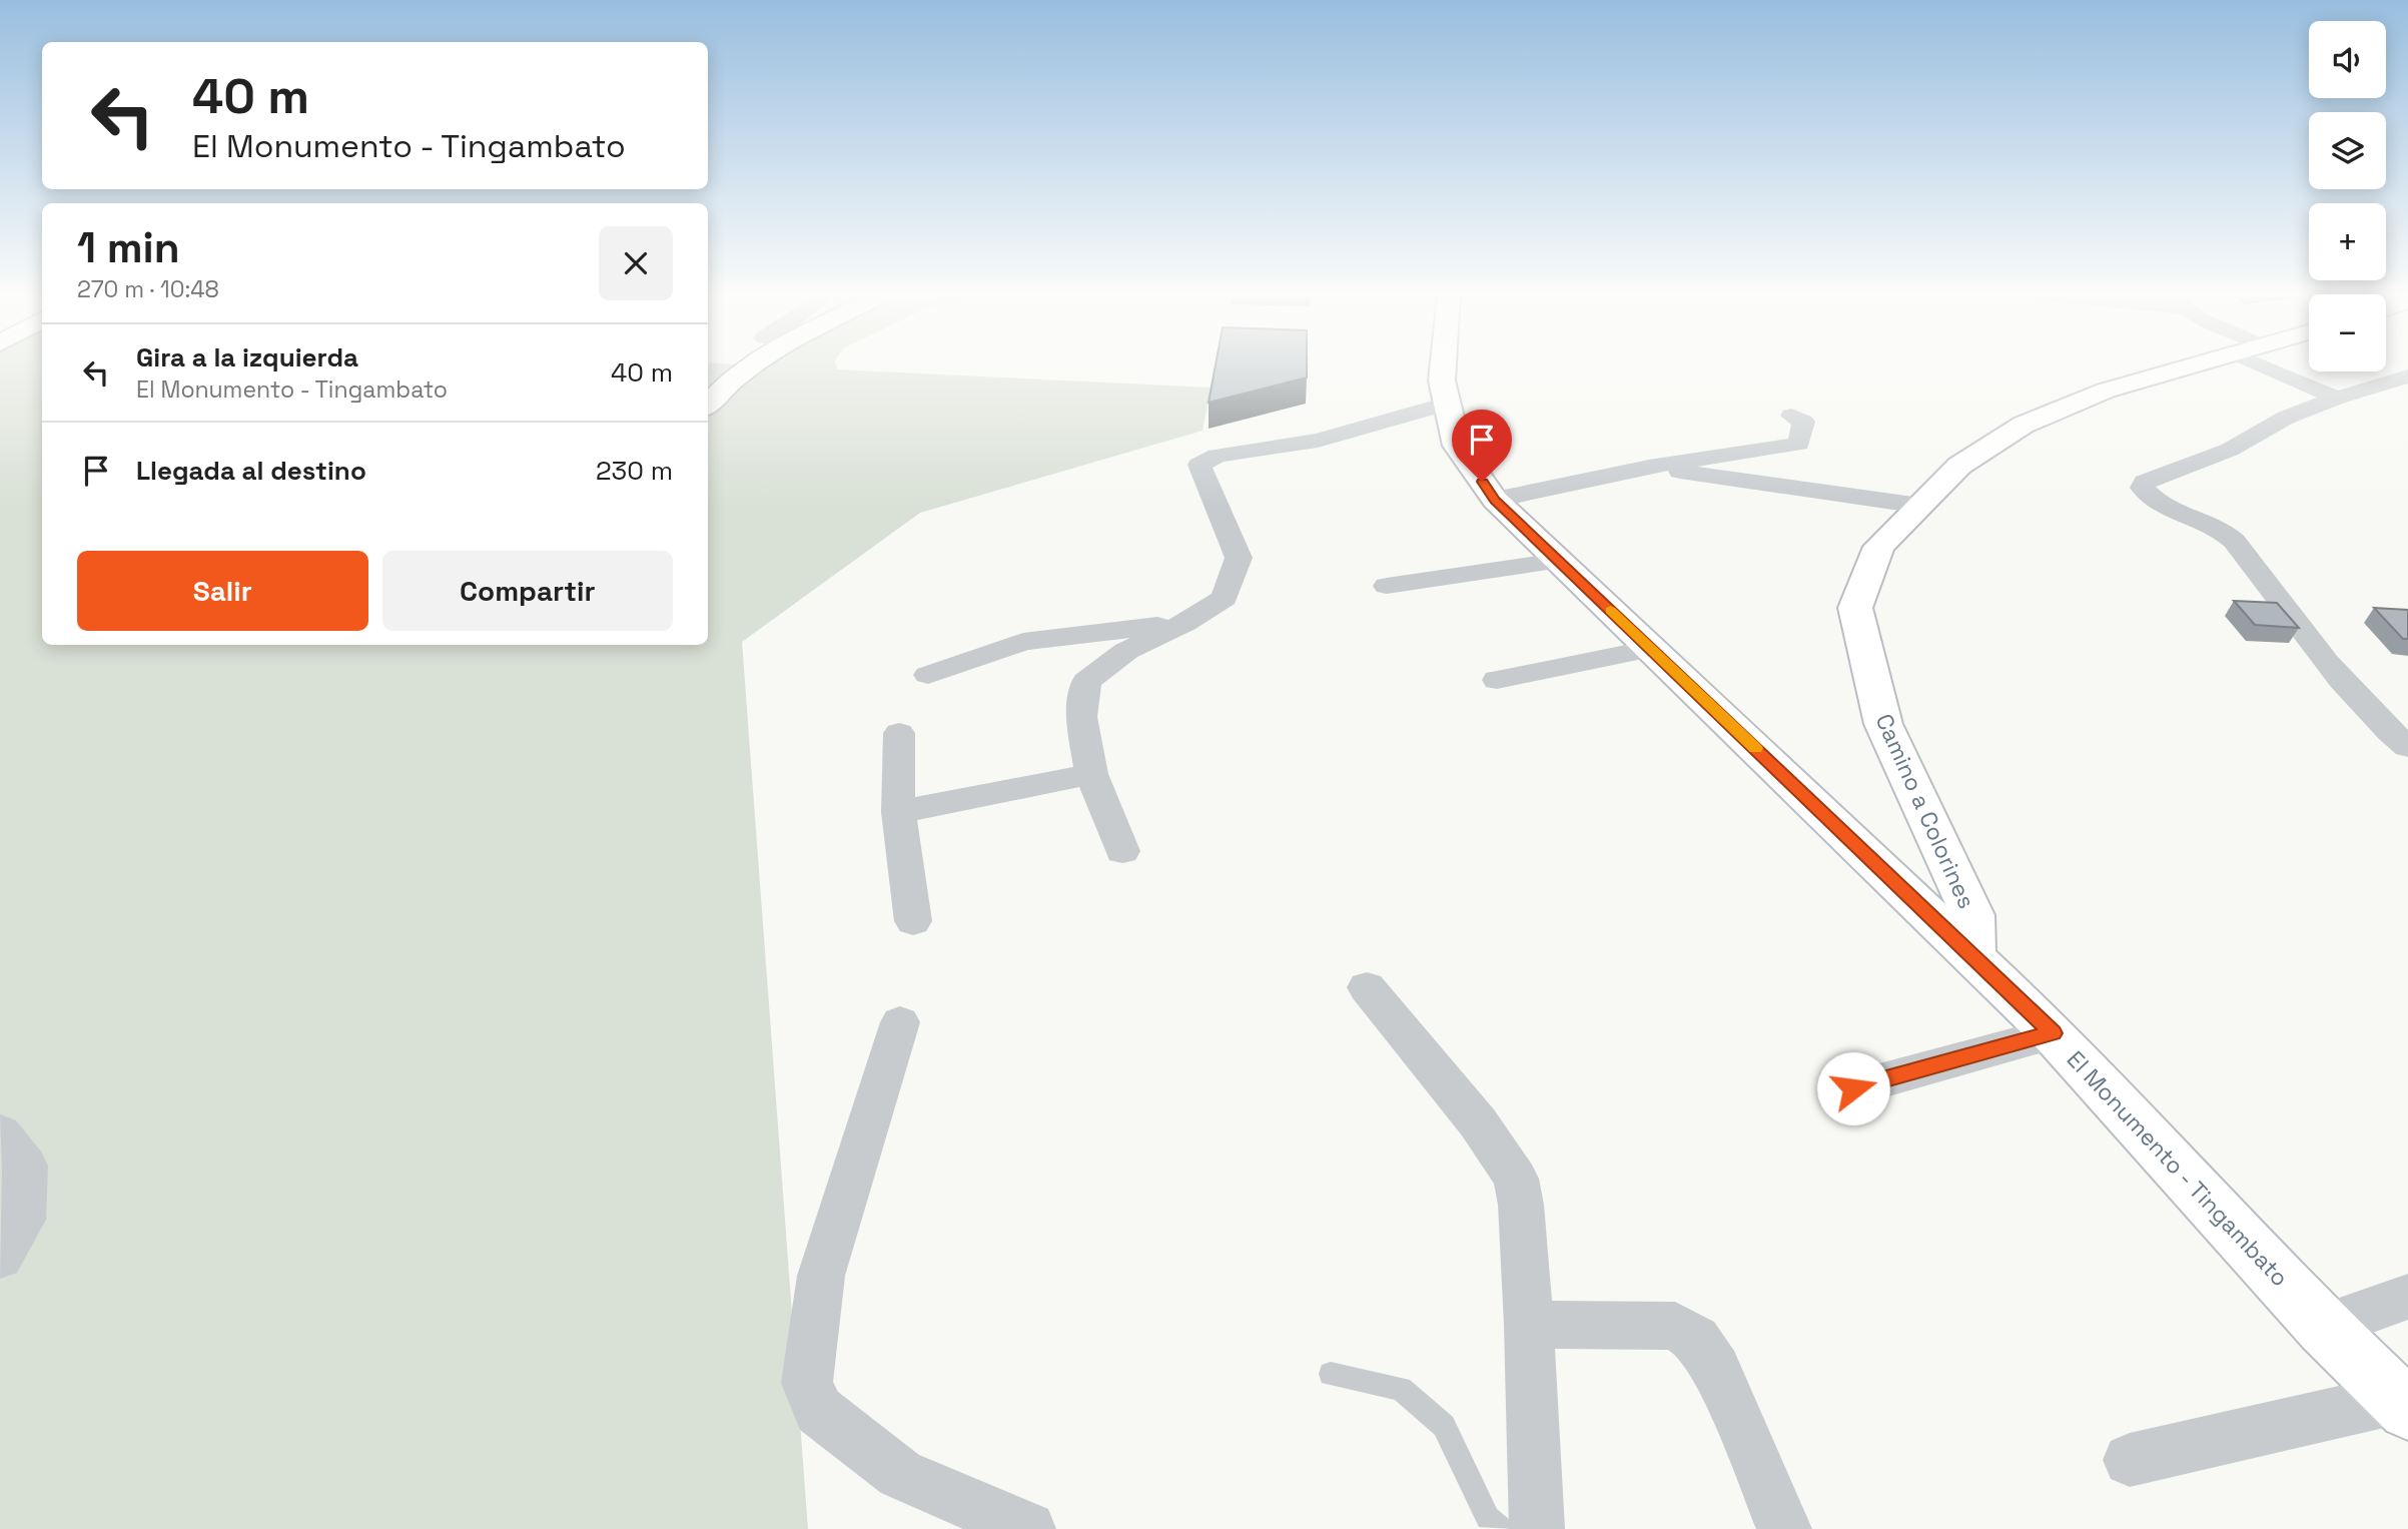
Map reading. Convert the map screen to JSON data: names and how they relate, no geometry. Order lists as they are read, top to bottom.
{
  "streets": {
    "main road": ["Camino a Colorines", "El Monumento - Tingambato"]
  },
  "crossings": [
    ["Camino a Colorines", "El Monumento - Tingambato"]
  ],
  "page": {
    "map_buttons": ["+", "−"],
    "turn": ["40 m", "El Monumento - Tingambato"],
    "heading": ["1 min", "270 m · 10:48"],
    "list": [
      {
        "name": "Gira a la izquierda",
        "note": "El Monumento - Tingambato",
        "value": "40 m"
      },
      {
        "name": "Llegada al destino",
        "value": "230 m"
      }
    ],
    "buttons": ["Salir", "Compartir"]
  }
}
